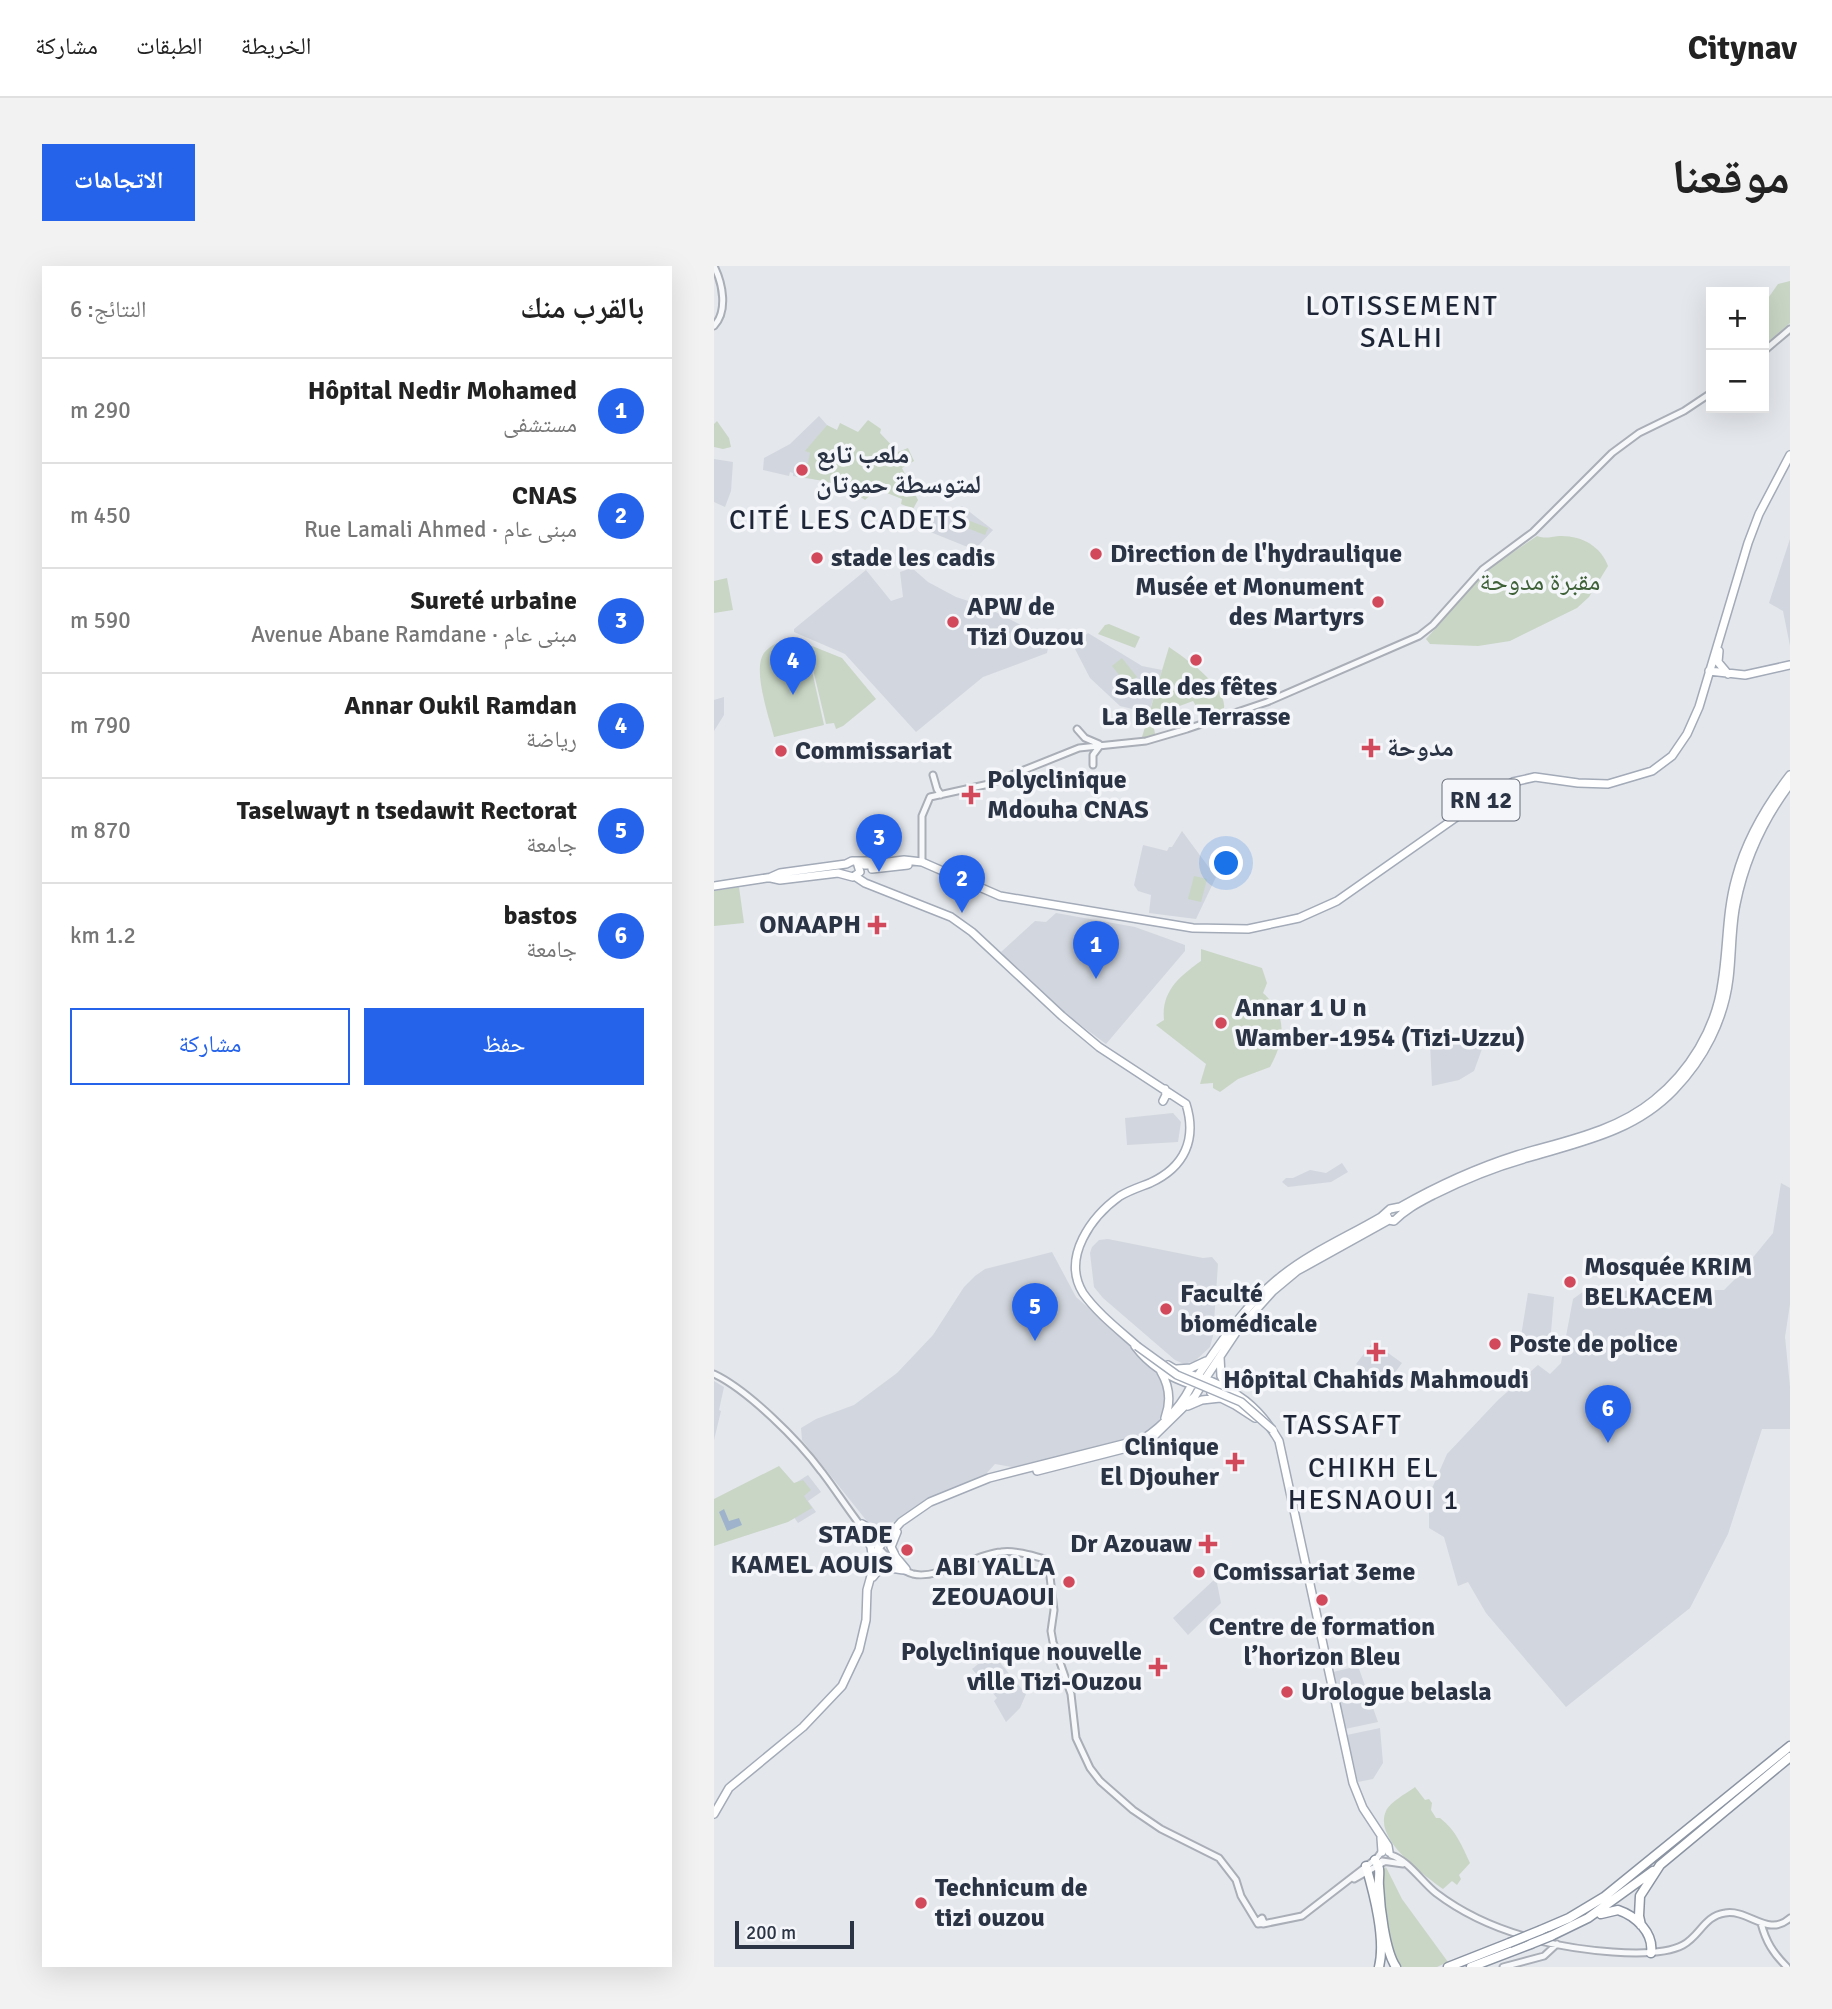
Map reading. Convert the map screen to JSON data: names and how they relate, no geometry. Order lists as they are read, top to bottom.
{
  "streets": {
    "main road": ["RN 12"]
  },
  "districts": [
    "LOTISSEMENT SALHI",
    "CITÉ LES CADETS",
    "TASSAFT",
    "CHIKH EL HESNAOUI 1"
  ],
  "parks": ["مقبرة مدوحة"],
  "places": {
    "other": [
      "ملعب تابع لمتوسطة حموتان",
      "Direction de l'hydraulique",
      "stade les cadis",
      "Musée et Monument des Martyrs",
      "APW de Tizi Ouzou",
      "Salle des fêtes La Belle Terrasse",
      "Commissariat",
      "Annar 1 U n Wamber-1954 (Tizi-Uzzu)",
      "Mosquée KRIM BELKACEM",
      "Faculté biomédicale",
      "Poste de police",
      "STADE KAMEL AOUIS",
      "Comissariat 3eme",
      "ABI YALLA ZEOUAOUI",
      "Centre de formation l’horizon Bleu",
      "Urologue belasla",
      "Technicum de tizi ouzou"
    ],
    "health": [
      "مدوحة",
      "Polyclinique Mdouha CNAS",
      "ONAAPH",
      "Hôpital Chahids Mahmoudi",
      "Clinique El Djouher",
      "Dr Azouaw",
      "Polyclinique nouvelle ville Tizi-Ouzou"
    ]
  },
  "scale_bar": "200 m",
  "page": {
    "header": "Citynav",
    "nav": ["الخريطة", "الطبقات", "مشاركة"],
    "title": "موقعنا",
    "buttons": [
      "الاتجاهات",
      ["حفظ", "مشاركة"]
    ],
    "heading": ["بالقرب منك", "النتائج: 6"],
    "map_buttons": ["+", "−"],
    "list": [
      {
        "mark": "1",
        "name": "Hôpital Nedir Mohamed",
        "note": "مستشفى",
        "value": "290 m"
      },
      {
        "mark": "2",
        "name": "CNAS",
        "note": "مبنى عام · Rue Lamali Ahmed",
        "value": "450 m"
      },
      {
        "mark": "3",
        "name": "Sureté urbaine",
        "note": "مبنى عام · Avenue Abane Ramdane",
        "value": "590 m"
      },
      {
        "mark": "4",
        "name": "Annar Oukil Ramdan",
        "note": "رياضة",
        "value": "790 m"
      },
      {
        "mark": "5",
        "name": "Taselwayt n tsedawit Rectorat",
        "note": "جامعة",
        "value": "870 m"
      },
      {
        "mark": "6",
        "name": "bastos",
        "note": "جامعة",
        "value": "1.2 km"
      }
    ],
    "pins": [
      "4",
      "3",
      "2",
      "1",
      "5",
      "6"
    ],
    "scale": "200 m"
  }
}
